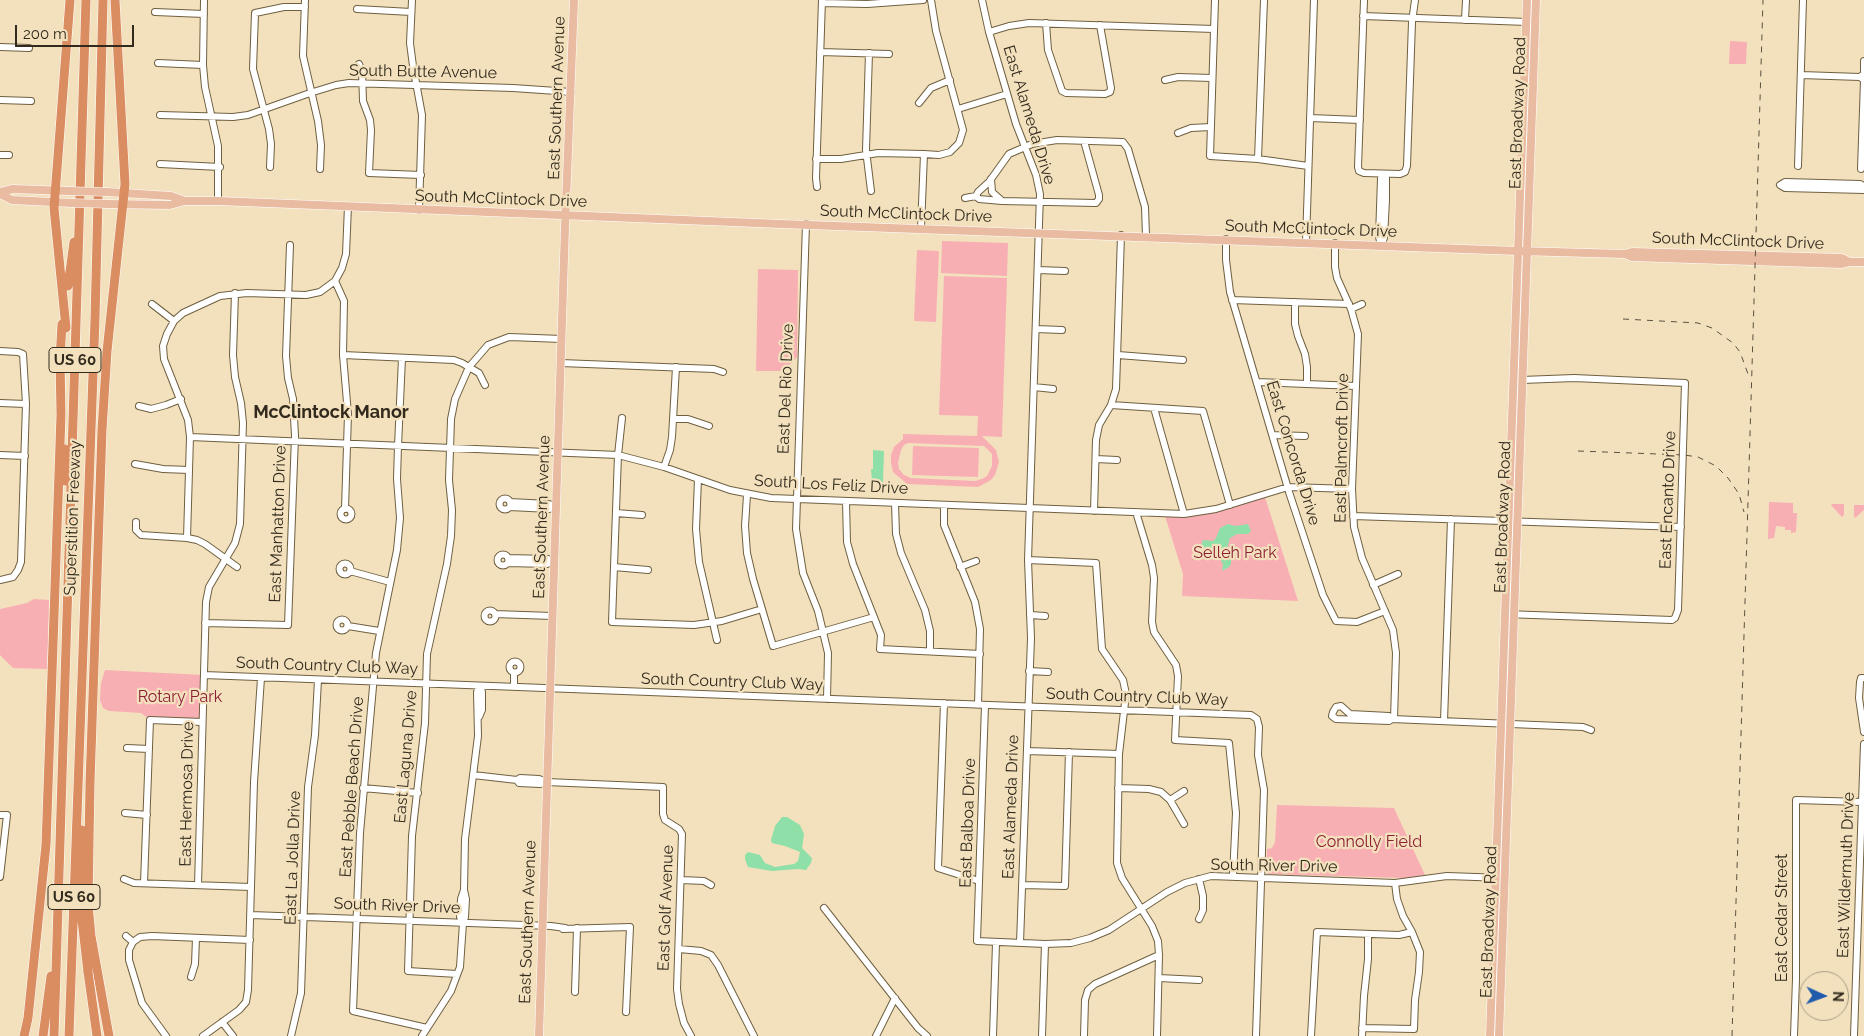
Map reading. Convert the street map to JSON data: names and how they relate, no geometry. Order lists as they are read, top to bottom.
{
  "streets": {
    "highway": ["US 60", "Superstition Freeway"],
    "main road": ["East Southern Avenue", "East Broadway Road", "South McClintock Drive"],
    "street": [
      "South Butte Avenue",
      "East Alameda Drive",
      "East Del Rio Drive",
      "East Palmcroft Drive",
      "East Concorda Drive",
      "South Los Feliz Drive",
      "East Encanto Drive",
      "East Manhatton Drive",
      "South Country Club Way",
      "East Laguna Drive",
      "East Pebble Beach Drive",
      "East Hermosa Drive",
      "East Balboa Drive",
      "East La Jolla Drive",
      "South River Drive",
      "East Wildermuth Drive",
      "East Golf Avenue",
      "East Cedar Street"
    ]
  },
  "crossings": [
    ["South Butte Avenue", "East Southern Avenue"],
    ["East Southern Avenue", "South McClintock Drive"],
    ["East Southern Avenue", "South Los Feliz Drive"],
    ["East Southern Avenue", "South Country Club Way"],
    ["East Southern Avenue", "East Laguna Drive"],
    ["East Southern Avenue", "South River Drive"],
    ["East Southern Avenue", "East Golf Avenue"],
    ["East Broadway Road", "South McClintock Drive"],
    ["East Broadway Road", "East Encanto Drive"],
    ["East Broadway Road", "South River Drive"],
    ["East Alameda Drive", "South McClintock Drive"],
    ["East Alameda Drive", "South Los Feliz Drive"],
    ["East Alameda Drive", "South Country Club Way"],
    ["East Alameda Drive", "South River Drive"],
    ["South McClintock Drive", "East Del Rio Drive"],
    ["South McClintock Drive", "East Palmcroft Drive"],
    ["South McClintock Drive", "East Concorda Drive"],
    ["East Del Rio Drive", "South Los Feliz Drive"],
    ["East Del Rio Drive", "South Country Club Way"],
    ["East Palmcroft Drive", "East Concorda Drive"],
    ["East Palmcroft Drive", "South Los Feliz Drive"],
    ["East Concorda Drive", "South Los Feliz Drive"],
    ["South Los Feliz Drive", "East Manhatton Drive"],
    ["South Los Feliz Drive", "East Laguna Drive"],
    ["South Los Feliz Drive", "East Pebble Beach Drive"],
    ["South Los Feliz Drive", "East Hermosa Drive"],
    ["South Los Feliz Drive", "East Balboa Drive"],
    ["East Manhatton Drive", "East Hermosa Drive"],
    ["South Country Club Way", "East Laguna Drive"],
    ["South Country Club Way", "East Pebble Beach Drive"],
    ["South Country Club Way", "East Hermosa Drive"],
    ["South Country Club Way", "East Balboa Drive"],
    ["South Country Club Way", "East La Jolla Drive"],
    ["South Country Club Way", "South River Drive"],
    ["East Laguna Drive", "South River Drive"],
    ["East Pebble Beach Drive", "South River Drive"],
    ["East Balboa Drive", "South River Drive"],
    ["East La Jolla Drive", "South River Drive"],
    ["East Wildermuth Drive", "East Cedar Street"]
  ],
  "districts": ["McClintock Manor"],
  "parks": ["Selleh Park", "Rotary Park", "Connolly Field"],
  "scale_bar": "200 m",
  "north": "right"
}
